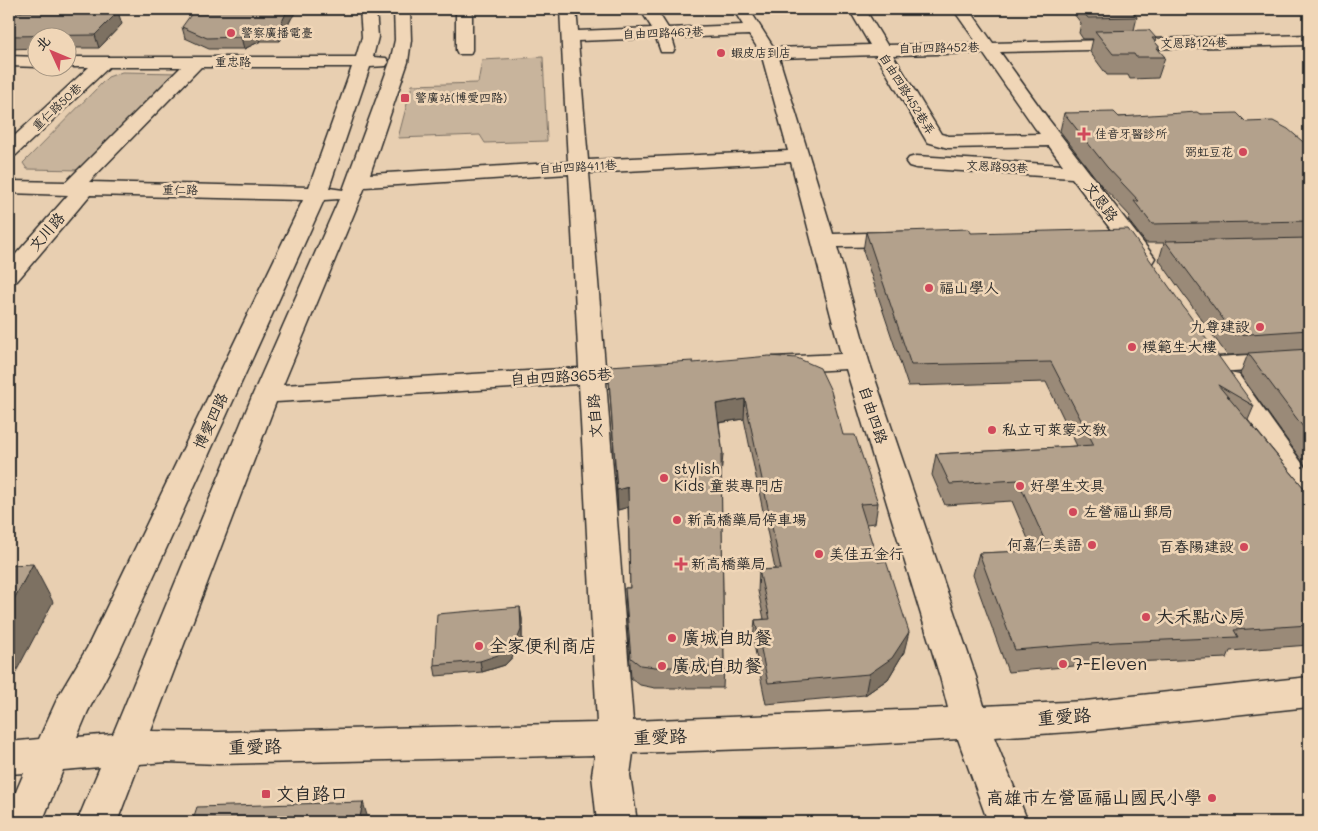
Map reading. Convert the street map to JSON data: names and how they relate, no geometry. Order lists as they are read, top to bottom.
{
  "streets": {
    "street": [
      "自由四路467巷",
      "文恩路124巷",
      "自由四路452巷",
      "重忠路",
      "自由四路452巷弄",
      "重仁路50巷",
      "自由四路411巷",
      "文恩路93巷",
      "重仁路",
      "文恩路",
      "文川路",
      "自由四路365巷",
      "自由四路",
      "文自路",
      "博愛四路",
      "重愛路"
    ]
  },
  "crossings": [
    ["自由四路467巷", "自由四路"],
    ["自由四路467巷", "文自路"],
    ["文恩路124巷", "自由四路452巷"],
    ["文恩路124巷", "文恩路"],
    ["自由四路452巷", "自由四路452巷弄"],
    ["自由四路452巷", "文恩路"],
    ["自由四路452巷", "自由四路"],
    ["重忠路", "重仁路50巷"],
    ["重忠路", "文川路"],
    ["重忠路", "博愛四路"],
    ["自由四路452巷弄", "文恩路"],
    ["自由四路411巷", "重仁路"],
    ["自由四路411巷", "自由四路"],
    ["自由四路411巷", "文自路"],
    ["文恩路93巷", "文恩路"],
    ["重仁路", "文川路"],
    ["重仁路", "博愛四路"],
    ["自由四路365巷", "文自路"],
    ["自由四路", "重愛路"],
    ["文自路", "重愛路"],
    ["博愛四路", "重愛路"]
  ],
  "places": {
    "other": [
      "警察廣播電臺",
      "蝦皮店到店",
      "弼虹豆花",
      "福山學人",
      "九尊建設",
      "模範生大樓",
      "私立可萊蒙文教",
      "stylish Kids 童裝專門店",
      "好學生文具",
      "左營福山郵局",
      "新高橋藥局停車場",
      "何嘉仁美語",
      "百春陽建設",
      "美佳五金行",
      "大禾點心房",
      "廣城自助餐",
      "全家便利商店",
      "7-Eleven",
      "廣成自助餐",
      "高雄市左營區福山國民小學"
    ],
    "transit": ["警廣站(博愛四路)", "文自路口"],
    "health": ["佳音牙醫診所", "新高橋藥局"]
  },
  "north": "top left"
}
